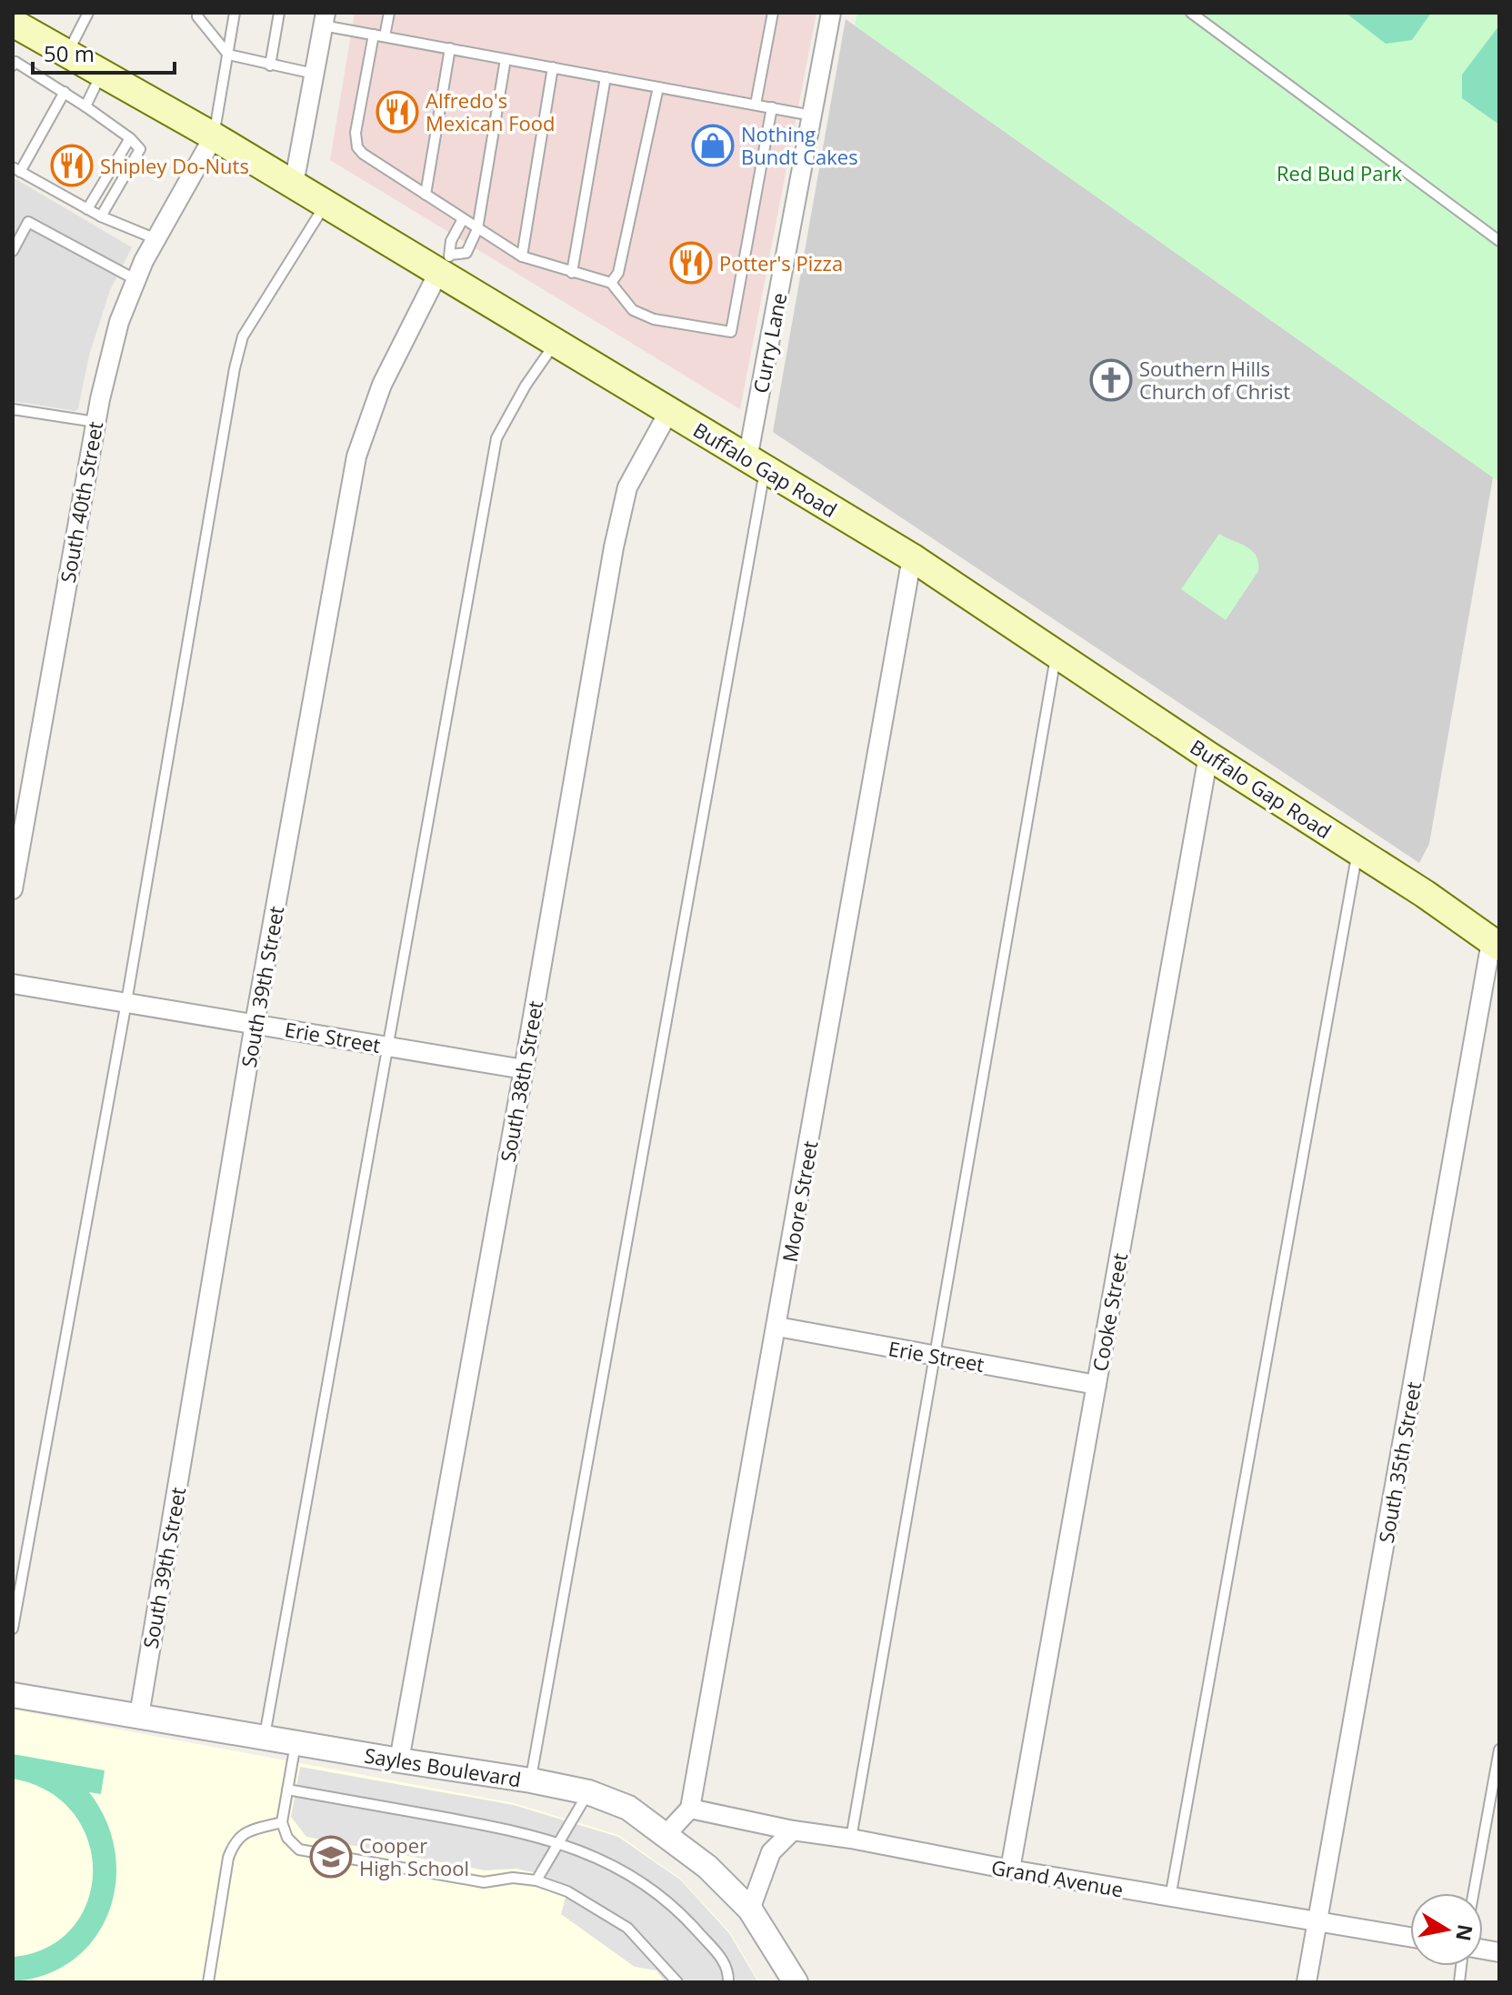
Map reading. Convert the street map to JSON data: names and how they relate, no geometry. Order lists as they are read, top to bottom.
{
  "streets": {
    "main road": ["Buffalo Gap Road"],
    "street": [
      "Curry Lane",
      "South 40th Street",
      "South 39th Street",
      "Erie Street",
      "South 38th Street",
      "Moore Street",
      "Cooke Street",
      "South 35th Street",
      "Sayles Boulevard",
      "Grand Avenue"
    ]
  },
  "crossings": [
    ["Curry Lane", "Buffalo Gap Road"],
    ["Buffalo Gap Road", "South 40th Street"],
    ["Buffalo Gap Road", "South 39th Street"],
    ["Buffalo Gap Road", "South 38th Street"],
    ["Buffalo Gap Road", "Moore Street"],
    ["Buffalo Gap Road", "Cooke Street"],
    ["Buffalo Gap Road", "South 35th Street"],
    ["South 39th Street", "Erie Street"],
    ["South 39th Street", "Sayles Boulevard"],
    ["Erie Street", "South 38th Street"],
    ["Erie Street", "Moore Street"],
    ["Erie Street", "Cooke Street"],
    ["South 38th Street", "Sayles Boulevard"],
    ["Moore Street", "Grand Avenue"],
    ["Cooke Street", "Grand Avenue"],
    ["South 35th Street", "Grand Avenue"]
  ],
  "parks": ["Red Bud Park"],
  "places": {
    "restaurant": ["Alfredo's Mexican Food", "Shipley Do-Nuts", "Potter's Pizza"],
    "shop": ["Nothing Bundt Cakes"],
    "church": ["Southern Hills Church of Christ"],
    "school or university": ["Cooper High School"]
  },
  "scale_bar": "50 m",
  "north": "right"
}
